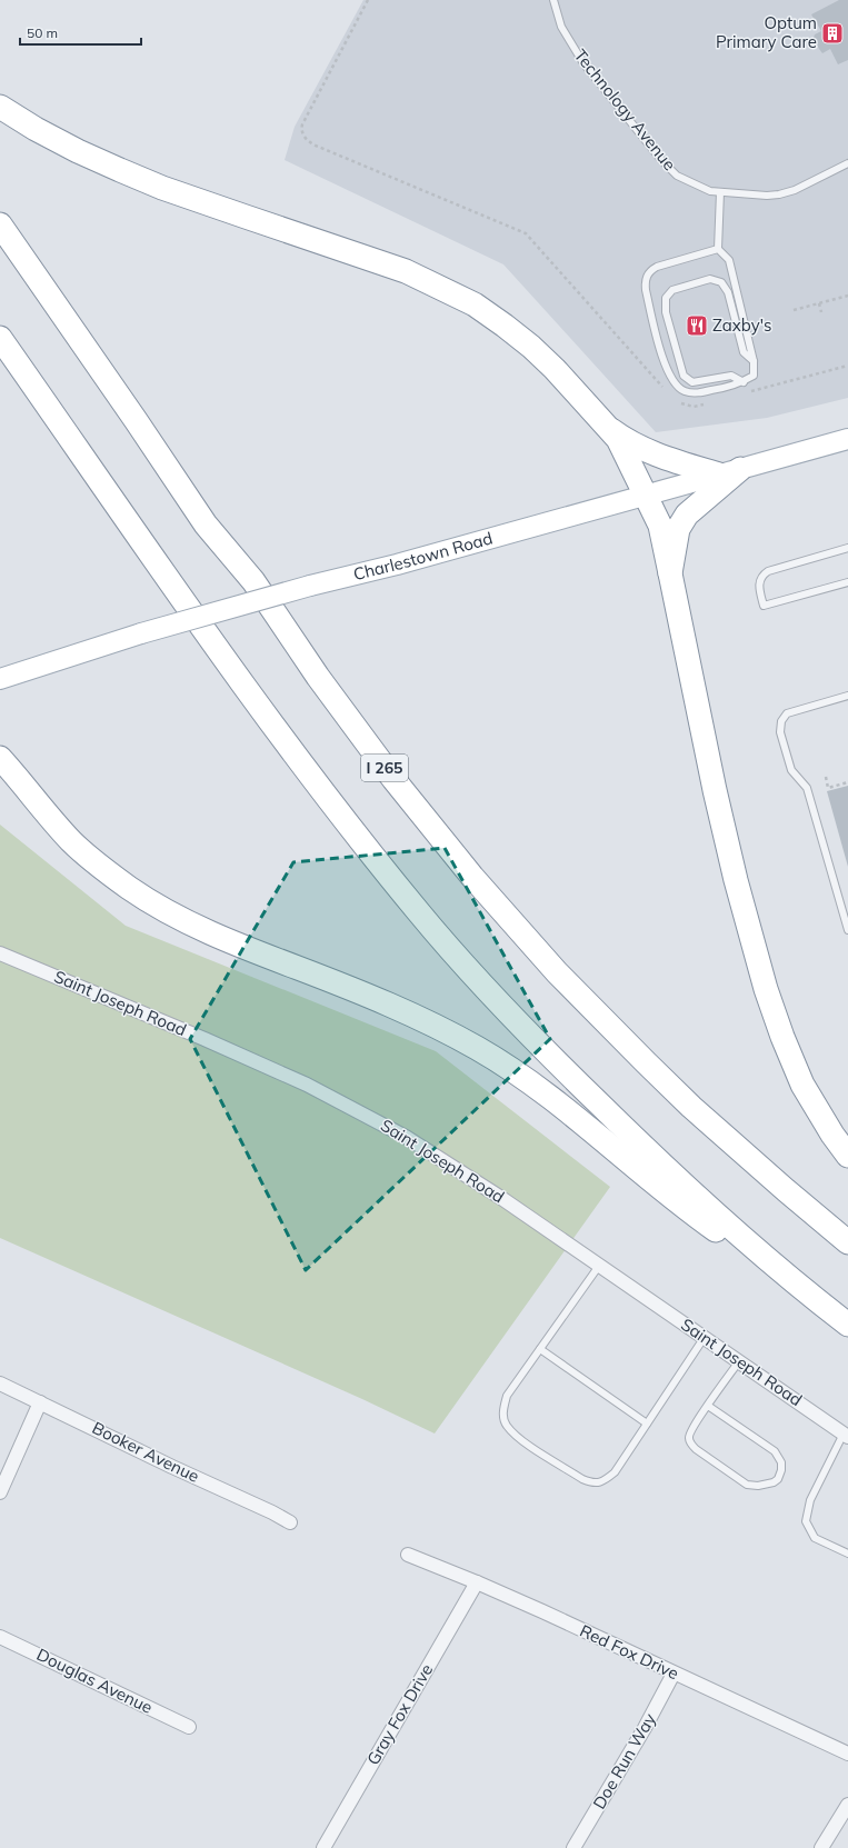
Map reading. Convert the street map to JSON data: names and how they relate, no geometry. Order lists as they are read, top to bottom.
{
  "streets": {
    "highway": ["I 265"],
    "main road": ["Charlestown Road"],
    "street": [
      "Saint Joseph Road",
      "Booker Avenue",
      "Red Fox Drive",
      "Douglas Avenue",
      "Gray Fox Drive",
      "Doe Run Way"
    ],
    "lane": ["Technology Avenue"]
  },
  "crossings": [
    ["Red Fox Drive", "Gray Fox Drive"],
    ["Red Fox Drive", "Doe Run Way"]
  ],
  "places": {
    "building": ["Optum Primary Care"],
    "restaurant": ["Zaxby's"]
  },
  "scale_bar": "50 m"
}
